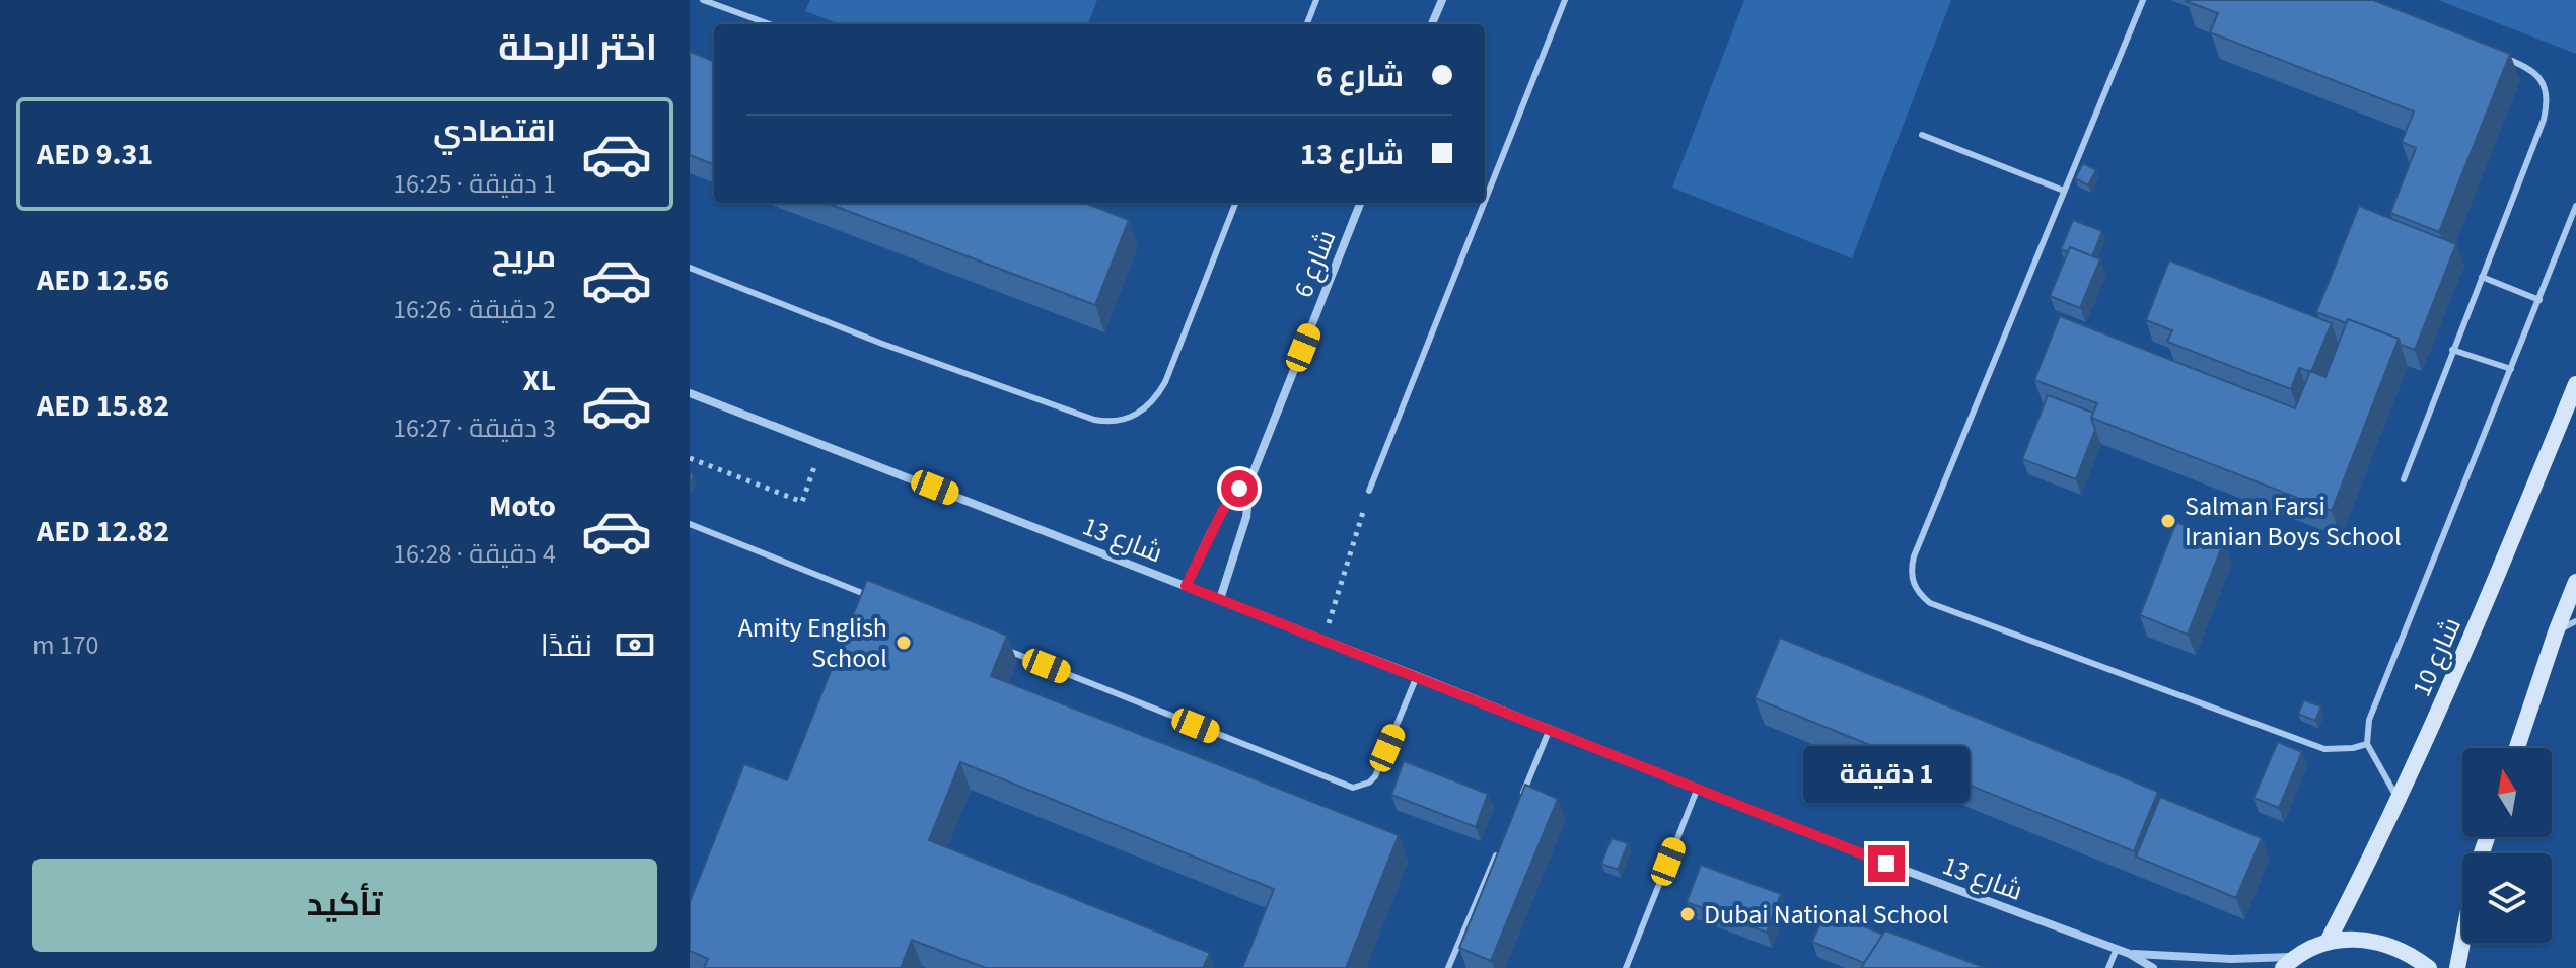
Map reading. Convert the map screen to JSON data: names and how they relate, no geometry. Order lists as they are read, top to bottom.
{
  "streets": {
    "street": ["شارع 6", "شارع 13", "شارع 10"]
  },
  "crossings": [
    ["شارع 6", "شارع 13"]
  ],
  "places": ["Salman Farsi Iranian Boys School", "Amity English School", "Dubai National School"],
  "north": "top",
  "page": {
    "heading": "اختر الرحلة",
    "banner": ["شارع 6", "شارع 13"],
    "list": [
      {
        "name": "اقتصادي",
        "note": "1 دقيقة · 16:25",
        "value": "AED 9.31"
      },
      {
        "name": "مريح",
        "note": "2 دقيقة · 16:26",
        "value": "AED 12.56"
      },
      {
        "name": "XL",
        "note": "3 دقيقة · 16:27",
        "value": "AED 15.82"
      },
      {
        "name": "Moto",
        "note": "4 دقيقة · 16:28",
        "value": "AED 12.82"
      }
    ],
    "pay": ["نقدًا", "170 m"],
    "bubble": "1 دقيقة",
    "buttons": "تأكيد"
  }
}
